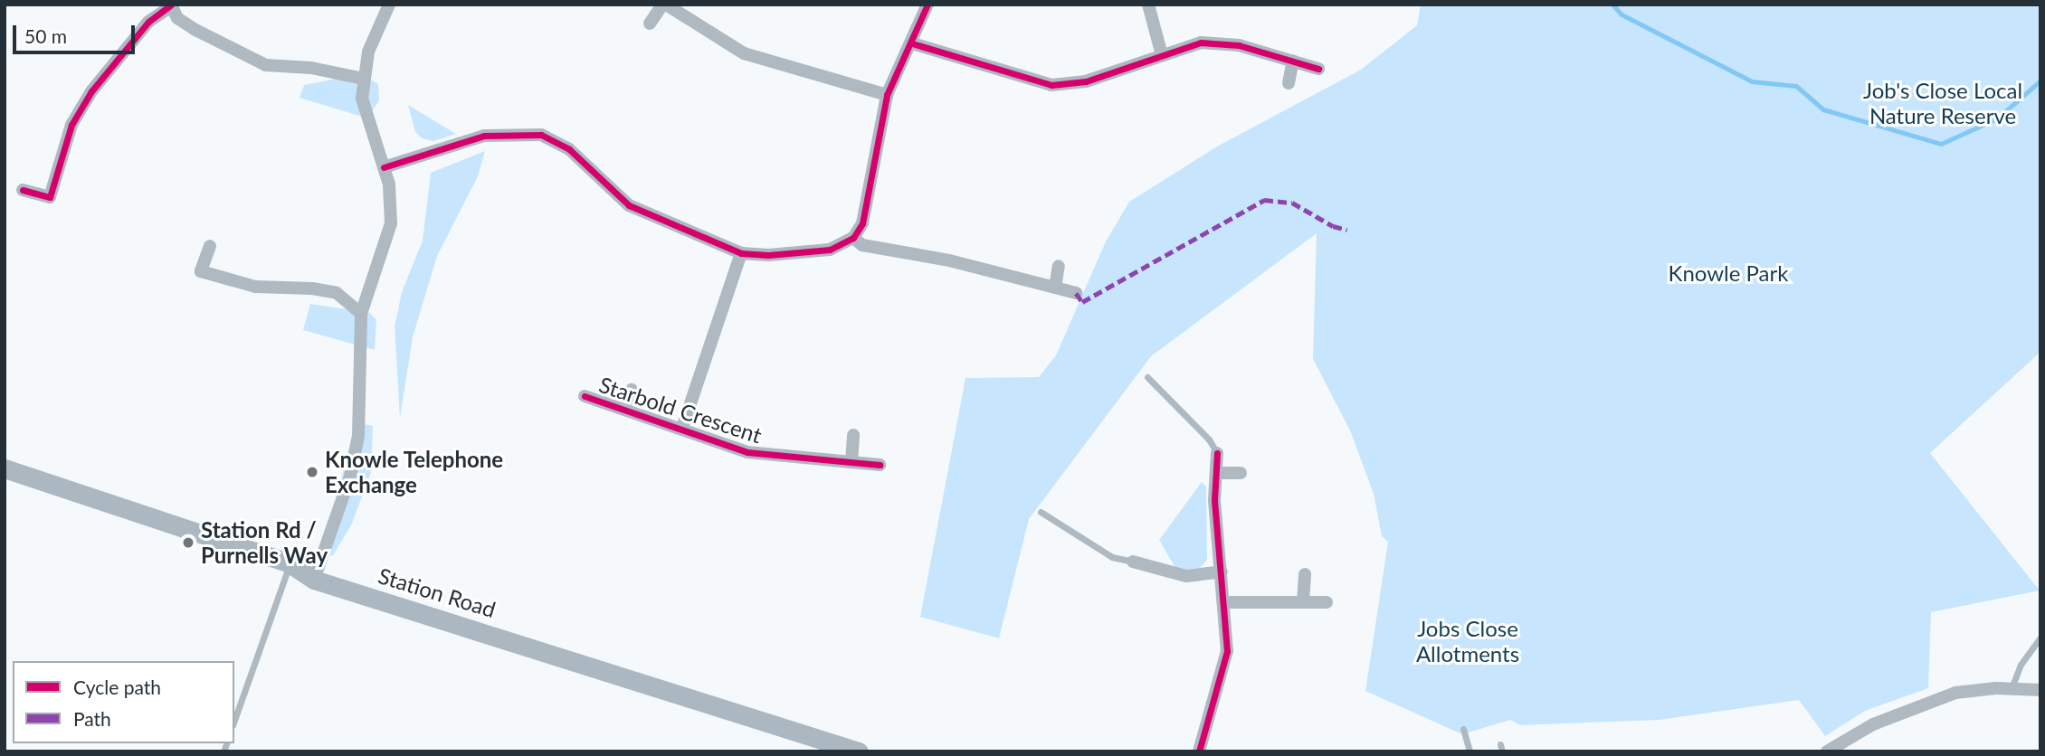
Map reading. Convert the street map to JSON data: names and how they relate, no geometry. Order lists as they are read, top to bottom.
{
  "streets": {
    "main road": ["Station Road"],
    "street": ["Starbold Crescent"]
  },
  "parks": ["Job's Close Local Nature Reserve", "Knowle Park", "Jobs Close Allotments"],
  "places": ["Knowle Telephone Exchange", "Station Rd / Purnells Way"],
  "legend": ["Cycle path", "Path"],
  "scale_bar": "50 m"
}
